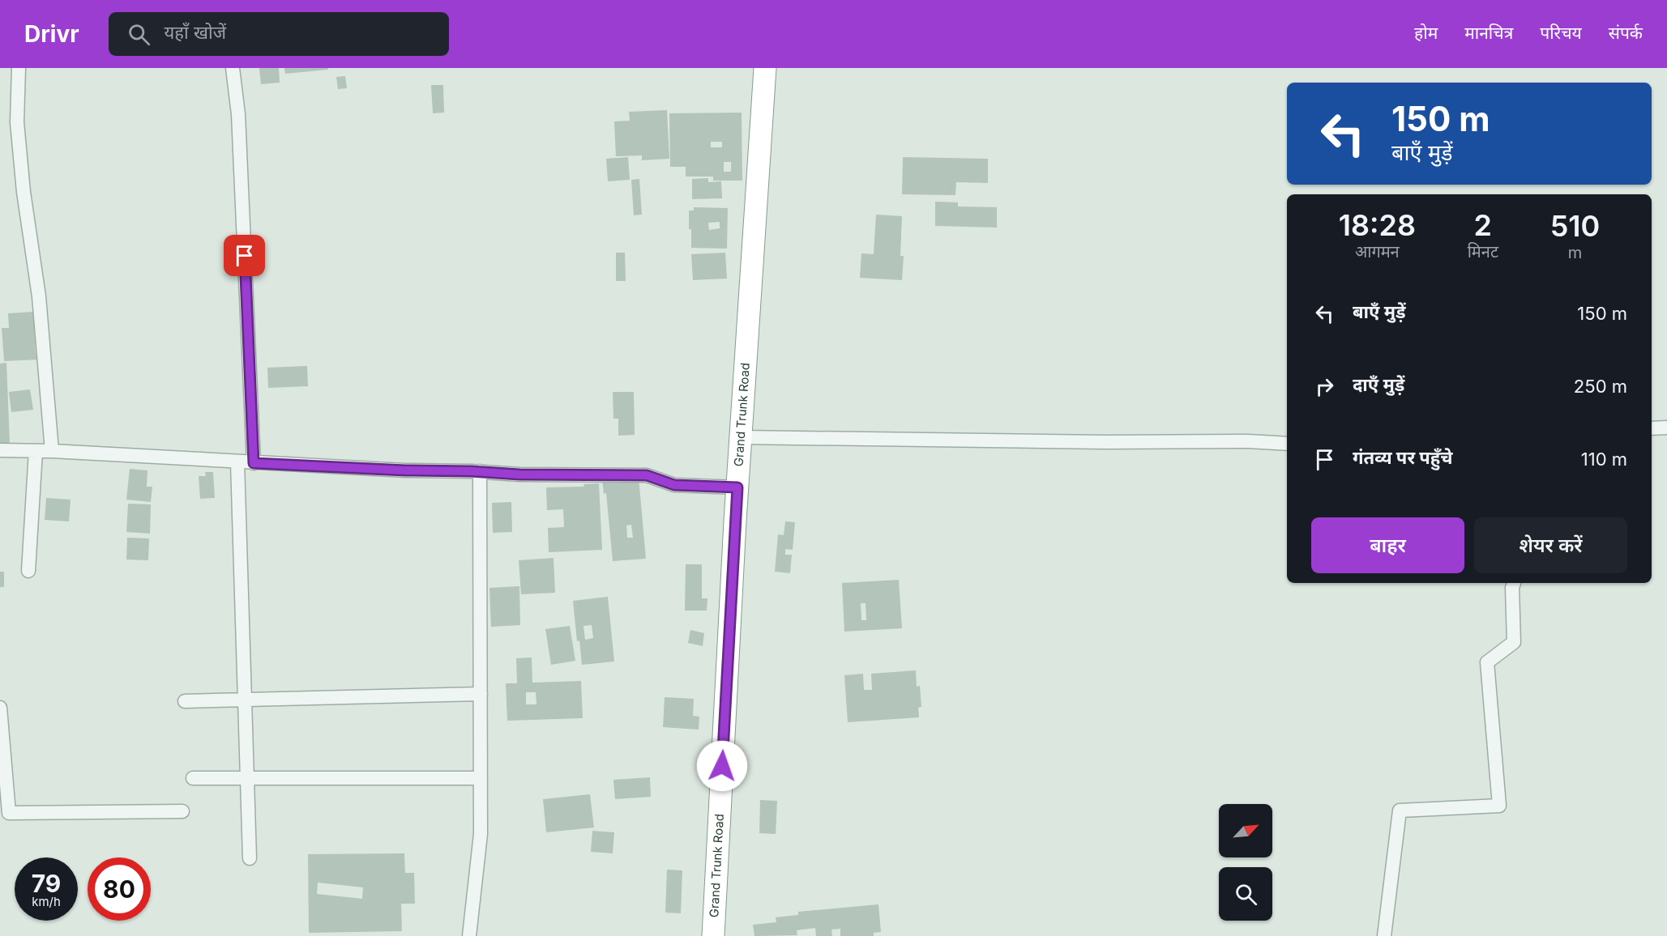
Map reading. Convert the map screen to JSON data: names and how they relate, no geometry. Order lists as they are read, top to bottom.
{
  "streets": {
    "highway": ["Grand Trunk Road"]
  },
  "north": "top right",
  "page": {
    "header": "Drivr",
    "search": "यहाँ खोजें",
    "nav": [
      "होम",
      "मानचित्र",
      "परिचय",
      "संपर्क"
    ],
    "turn": ["150 m", "बाएँ मुड़ें"],
    "eta": [
      "18:28",
      "आगमन",
      "2",
      "मिनट",
      "510",
      "m"
    ],
    "list": [
      {
        "name": "बाएँ मुड़ें",
        "value": "150 m"
      },
      {
        "name": "दाएँ मुड़ें",
        "value": "250 m"
      },
      {
        "name": "गंतव्य पर पहुँचे",
        "value": "110 m"
      }
    ],
    "buttons": ["बाहर", "शेयर करें"],
    "speed": "79 km/h",
    "limit": "80"
  }
}
